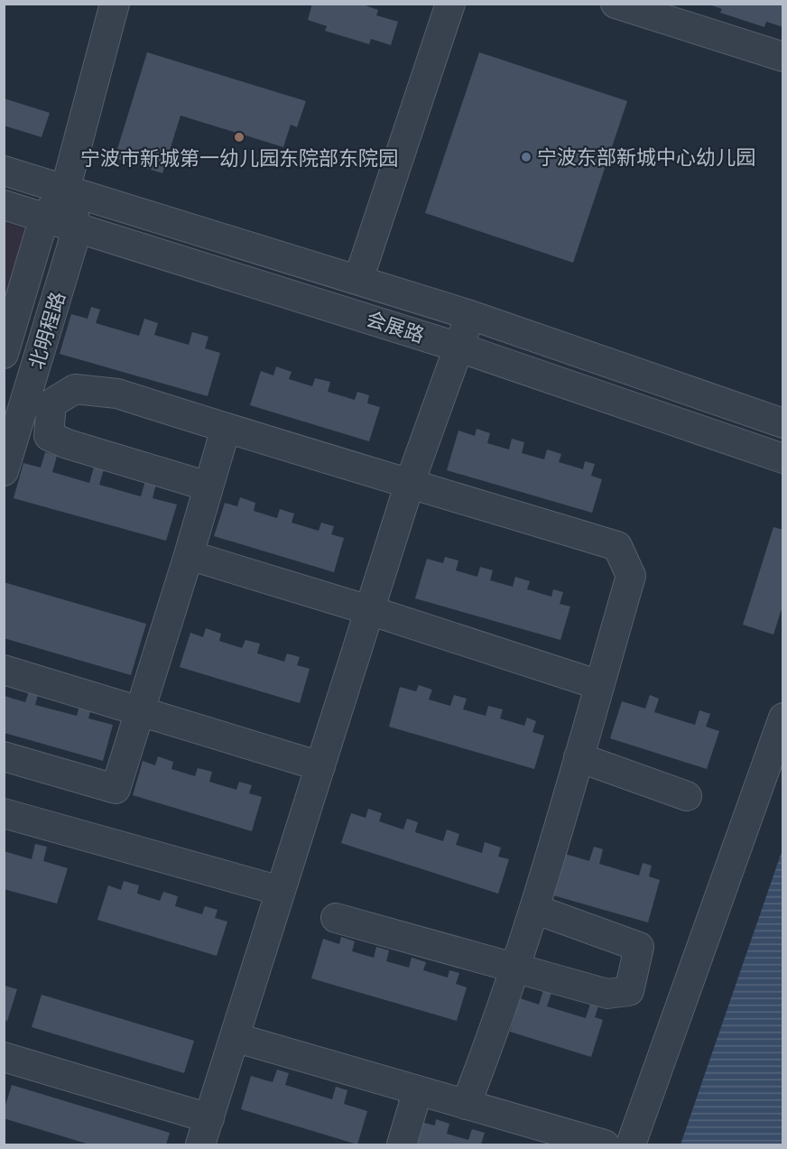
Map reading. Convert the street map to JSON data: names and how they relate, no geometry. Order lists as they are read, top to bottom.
{
  "streets": {
    "street": ["会展路", "北明程路"]
  },
  "crossings": [
    ["会展路", "北明程路"]
  ],
  "places": ["宁波市新城第一幼儿园东院部东院园", "宁波东部新城中心幼儿园"]
}
